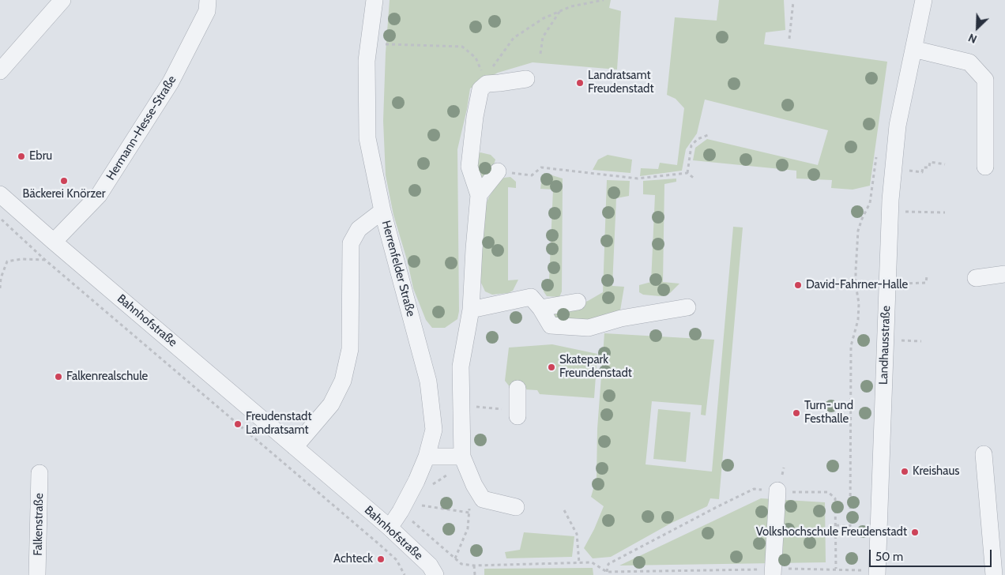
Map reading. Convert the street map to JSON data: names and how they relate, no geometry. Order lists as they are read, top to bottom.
{
  "streets": {
    "street": [
      "Hermann-Hesse-Straße",
      "Herrenfelder Straße",
      "Bahnhofstraße",
      "Landhausstraße",
      "Falkenstraße"
    ]
  },
  "crossings": [
    ["Hermann-Hesse-Straße", "Bahnhofstraße"],
    ["Herrenfelder Straße", "Bahnhofstraße"]
  ],
  "places": [
    "Landratsamt Freudenstadt",
    "Ebru",
    "Bäckerei Knörzer",
    "David-Fahrner-Halle",
    "Skatepark Freundenstadt",
    "Falkenrealschule",
    "Turn- und Festhalle",
    "Freudenstadt Landratsamt",
    "Kreishaus",
    "Volkshochschule Freudenstadt",
    "Achteck"
  ],
  "scale_bar": "50 m",
  "north": "bottom left"
}
